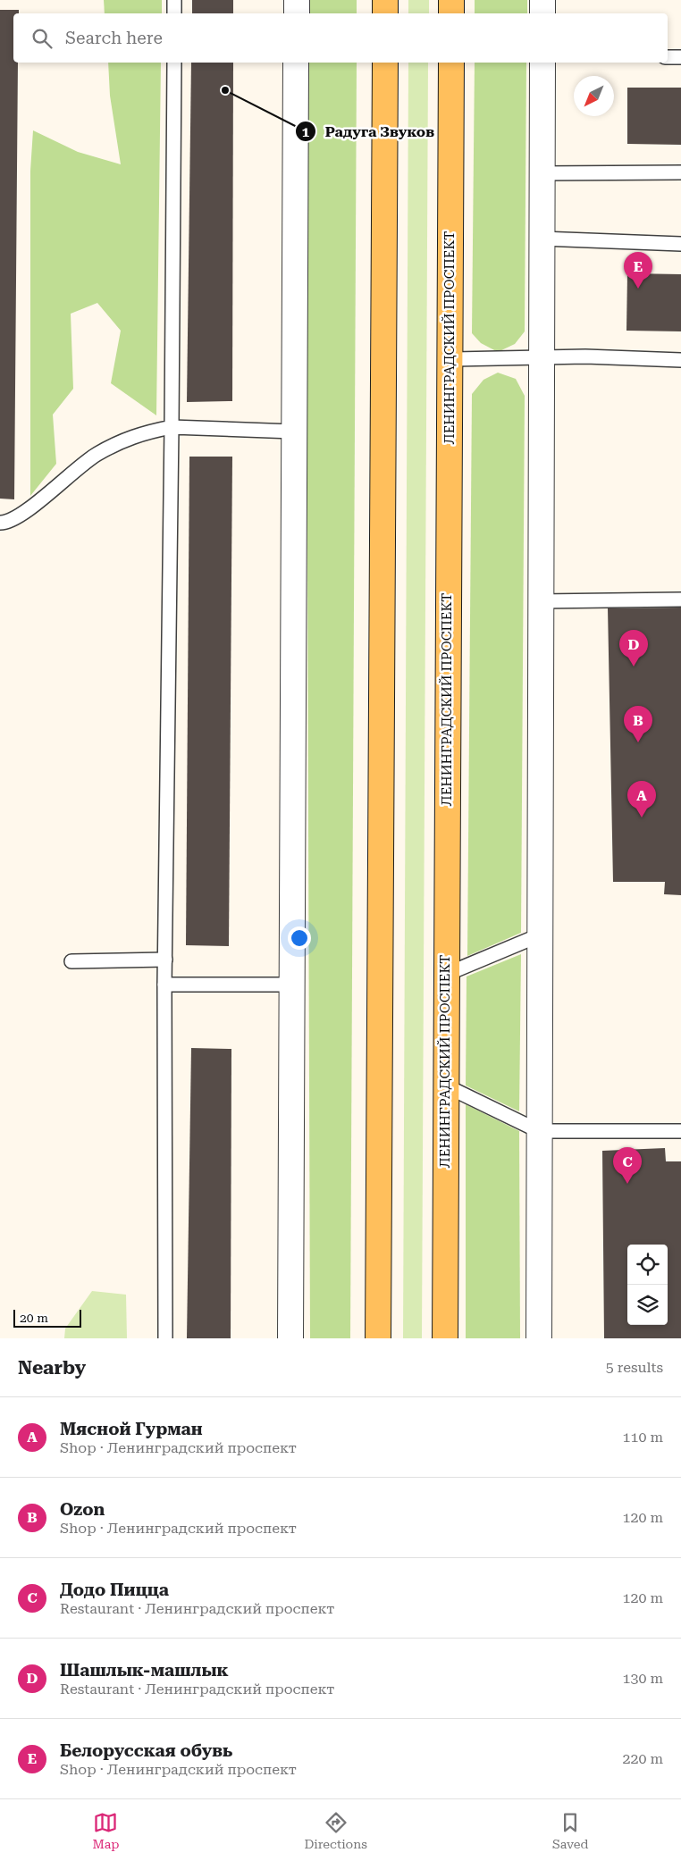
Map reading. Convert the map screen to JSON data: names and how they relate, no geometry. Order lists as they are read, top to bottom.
{
  "streets": {
    "main road": ["ЛЕНИНГРАДСКИЙ ПРОСПЕКТ"]
  },
  "places": ["Радуга Звуков"],
  "scale_bar": "20 m",
  "north": "bottom left",
  "page": {
    "search": "Search here",
    "pins": [
      "E",
      "D",
      "B",
      "A",
      "C"
    ],
    "scale": "20 m",
    "heading": ["Nearby", "5 results"],
    "list": [
      {
        "mark": "A",
        "name": "Мясной Гурман",
        "note": "Shop · Ленинградский проспект",
        "value": "110 m"
      },
      {
        "mark": "B",
        "name": "Ozon",
        "note": "Shop · Ленинградский проспект",
        "value": "120 m"
      },
      {
        "mark": "C",
        "name": "Додо Пицца",
        "note": "Restaurant · Ленинградский проспект",
        "value": "120 m"
      },
      {
        "mark": "D",
        "name": "Шашлык-машлык",
        "note": "Restaurant · Ленинградский проспект",
        "value": "130 m"
      },
      {
        "mark": "E",
        "name": "Белорусская обувь",
        "note": "Shop · Ленинградский проспект",
        "value": "220 m"
      }
    ],
    "nav": ["Map", "Directions", "Saved"]
  }
}
